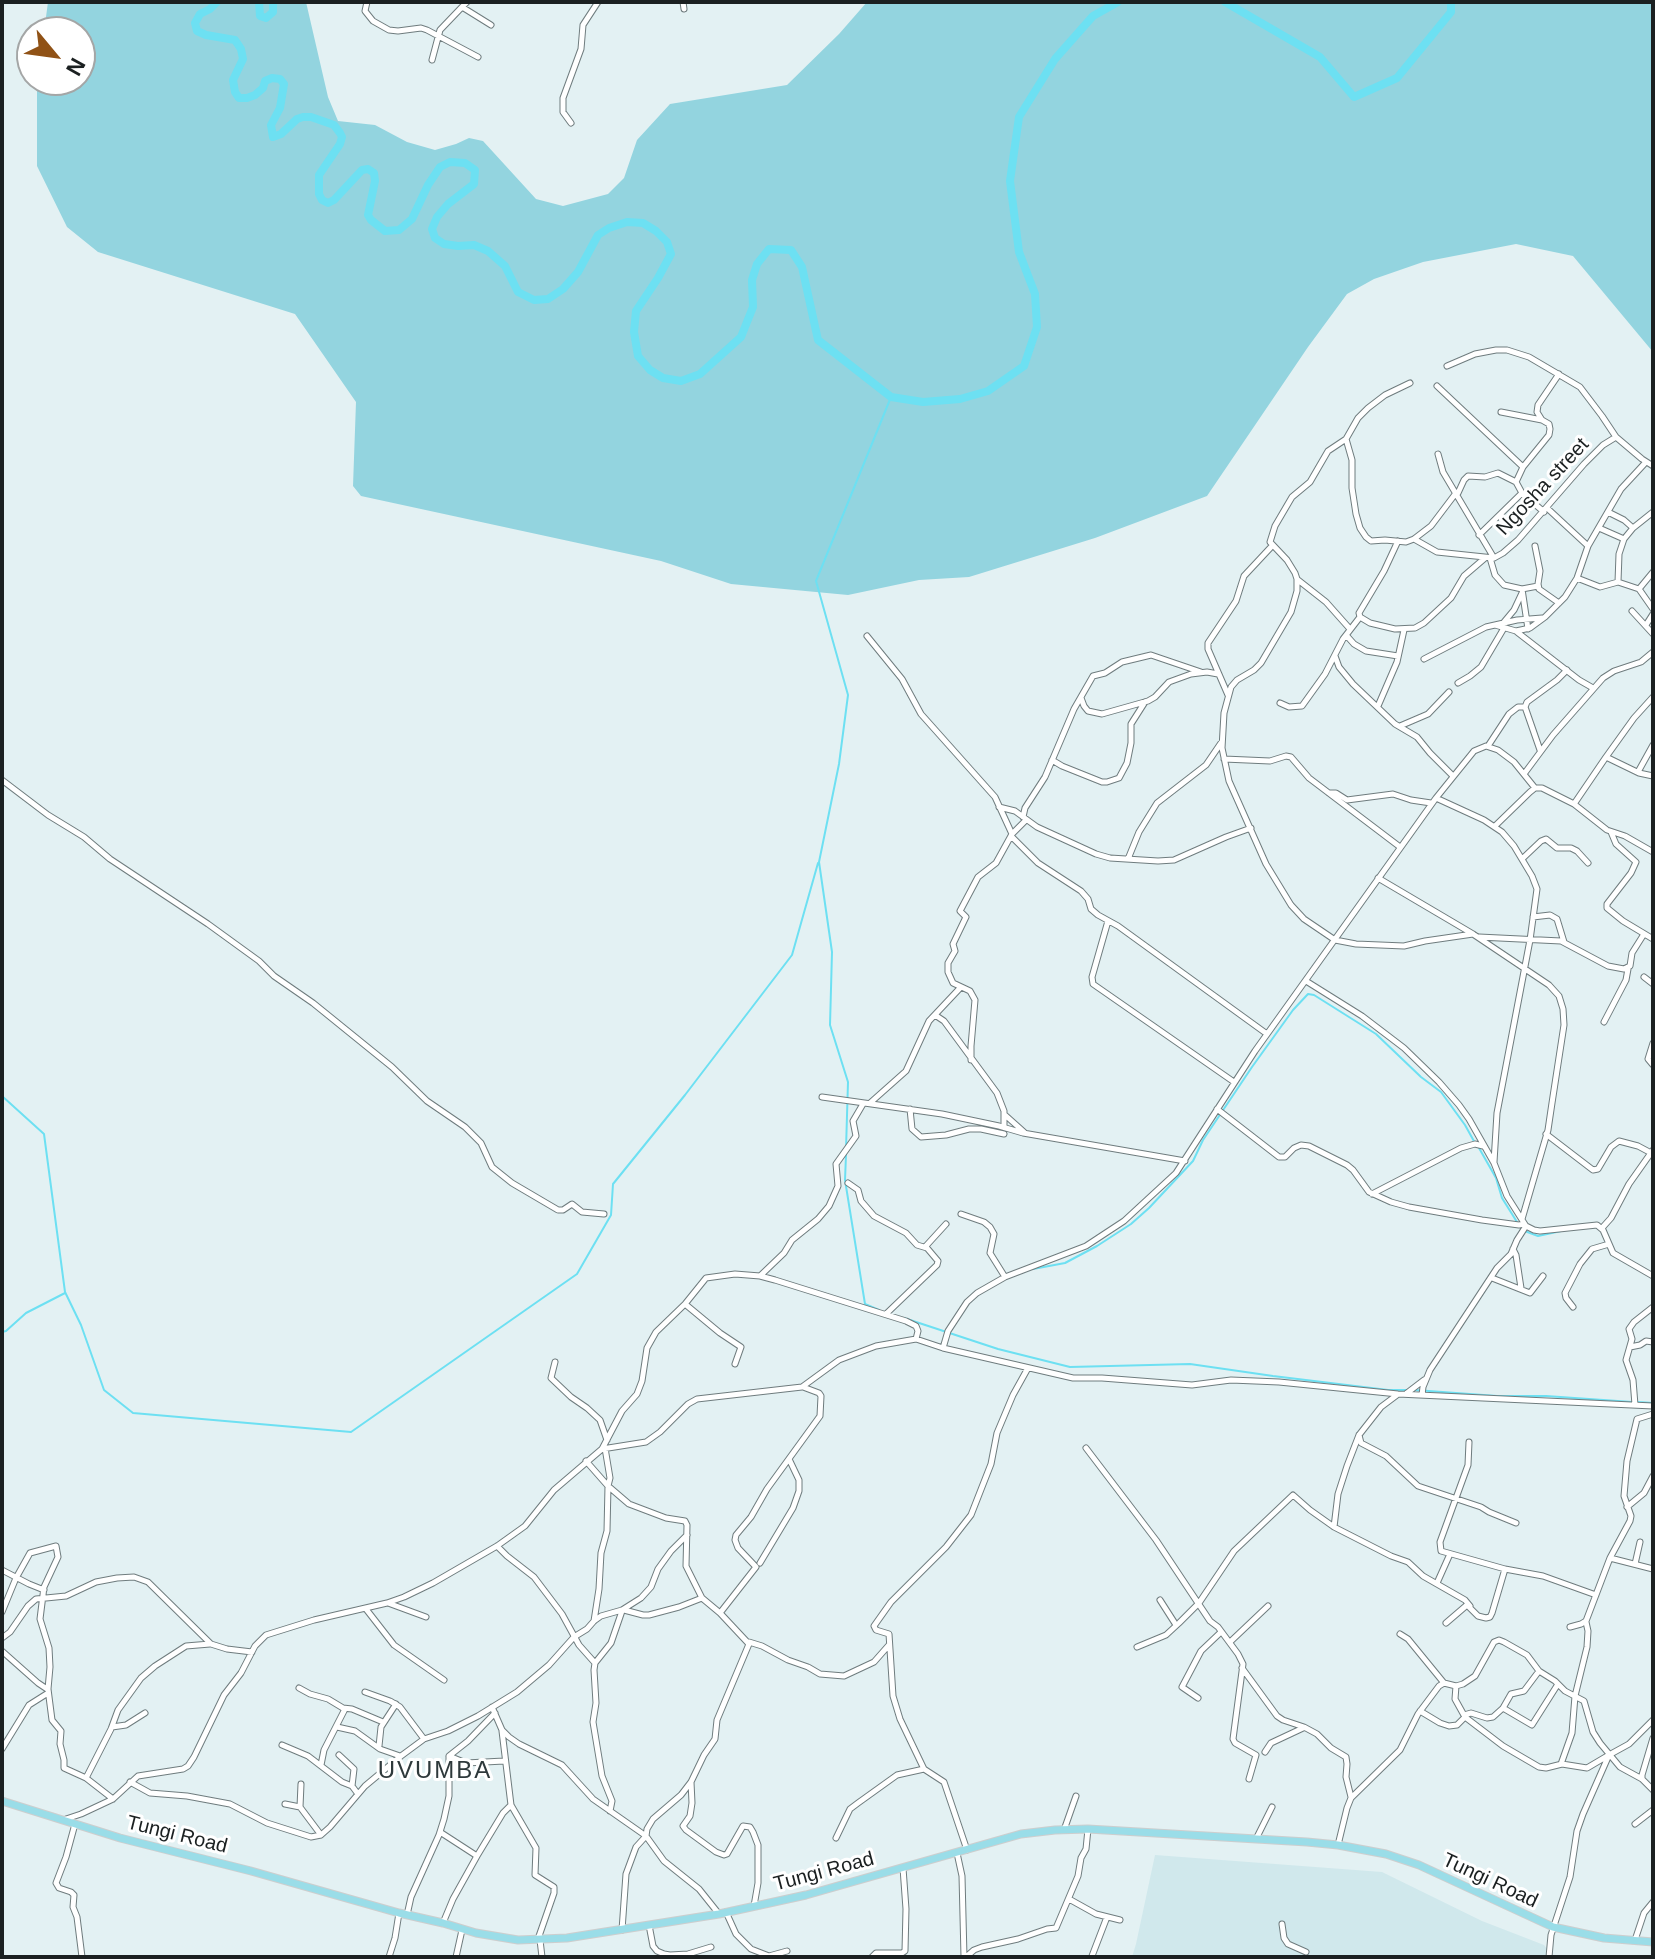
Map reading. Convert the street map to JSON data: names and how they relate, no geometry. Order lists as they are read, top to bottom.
{
  "streets": {
    "main road": ["Tungi Road"],
    "street": ["Ngosha street"]
  },
  "districts": ["UVUMBA"],
  "north": "bottom right"
}
